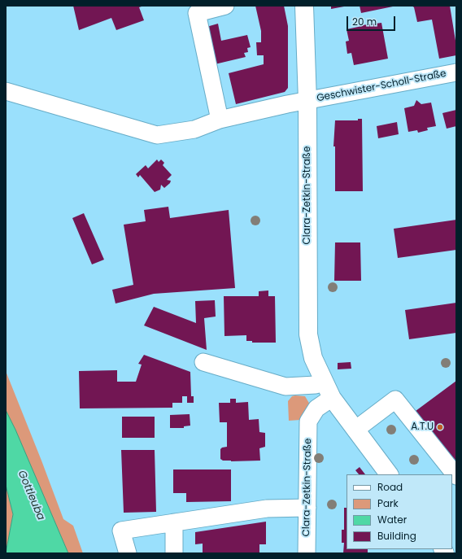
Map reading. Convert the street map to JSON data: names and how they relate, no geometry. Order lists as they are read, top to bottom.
{
  "streets": {
    "main road": ["Clara-Zetkin-Straße"],
    "street": ["Geschwister-Scholl-Straße"]
  },
  "crossings": [
    ["Geschwister-Scholl-Straße", "Clara-Zetkin-Straße"]
  ],
  "water": ["Gottleuba"],
  "places": ["A.T.U"],
  "legend": [
    "Road",
    "Park",
    "Water",
    "Building"
  ],
  "scale_bar": "20 m"
}
